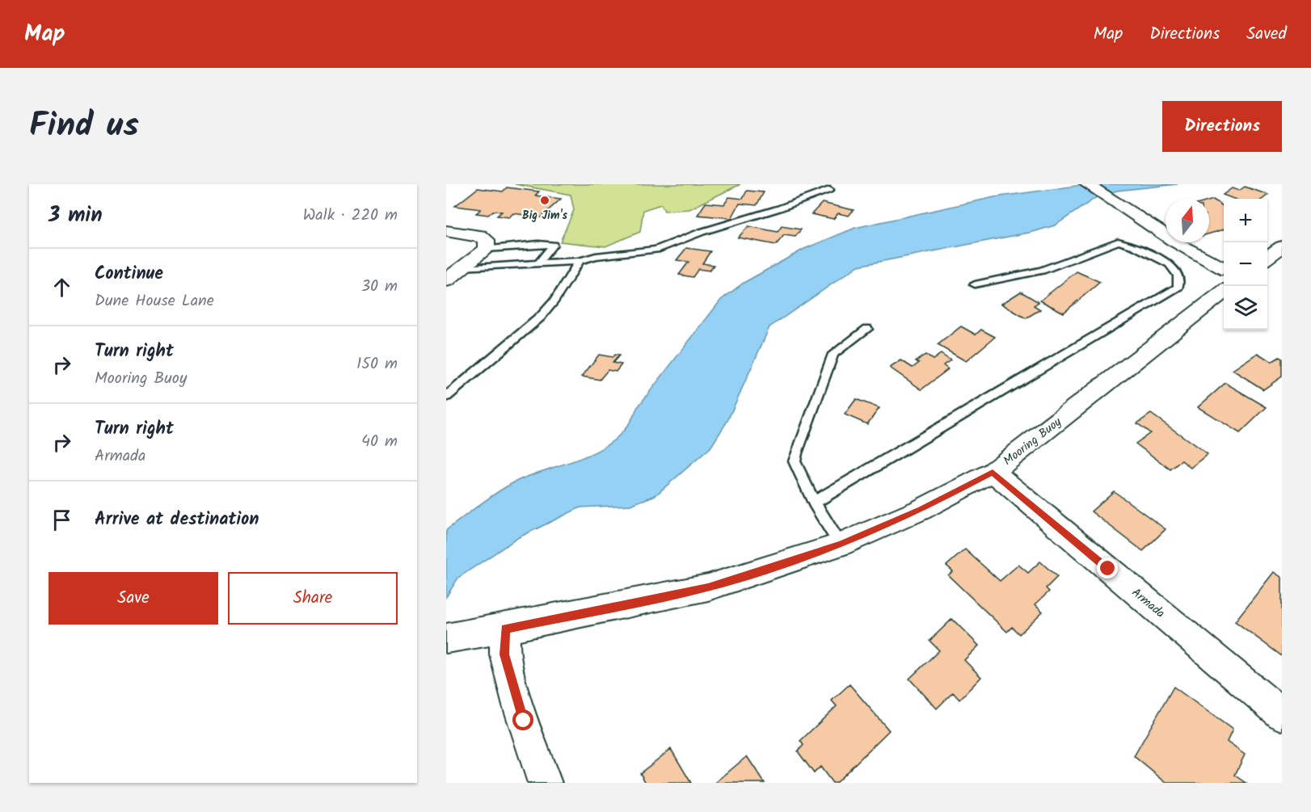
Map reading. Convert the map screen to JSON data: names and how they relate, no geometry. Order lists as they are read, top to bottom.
{
  "streets": {
    "street": ["Mooring Buoy", "Armada"]
  },
  "crossings": [
    ["Mooring Buoy", "Armada"]
  ],
  "places": ["Big Jim's"],
  "north": "top",
  "page": {
    "header": "Map",
    "nav": ["Map", "Directions", "Saved"],
    "title": "Find us",
    "buttons": [
      "Directions",
      ["Save", "Share"]
    ],
    "heading": ["3 min", "Walk · 220 m"],
    "map_buttons": ["+", "−"],
    "list": [
      ["Continue", "Dune House Lane", "30 m"],
      ["Turn right", "Mooring Buoy", "150 m"],
      ["Turn right", "Armada", "40 m"],
      "Arrive at destination"
    ]
  }
}
